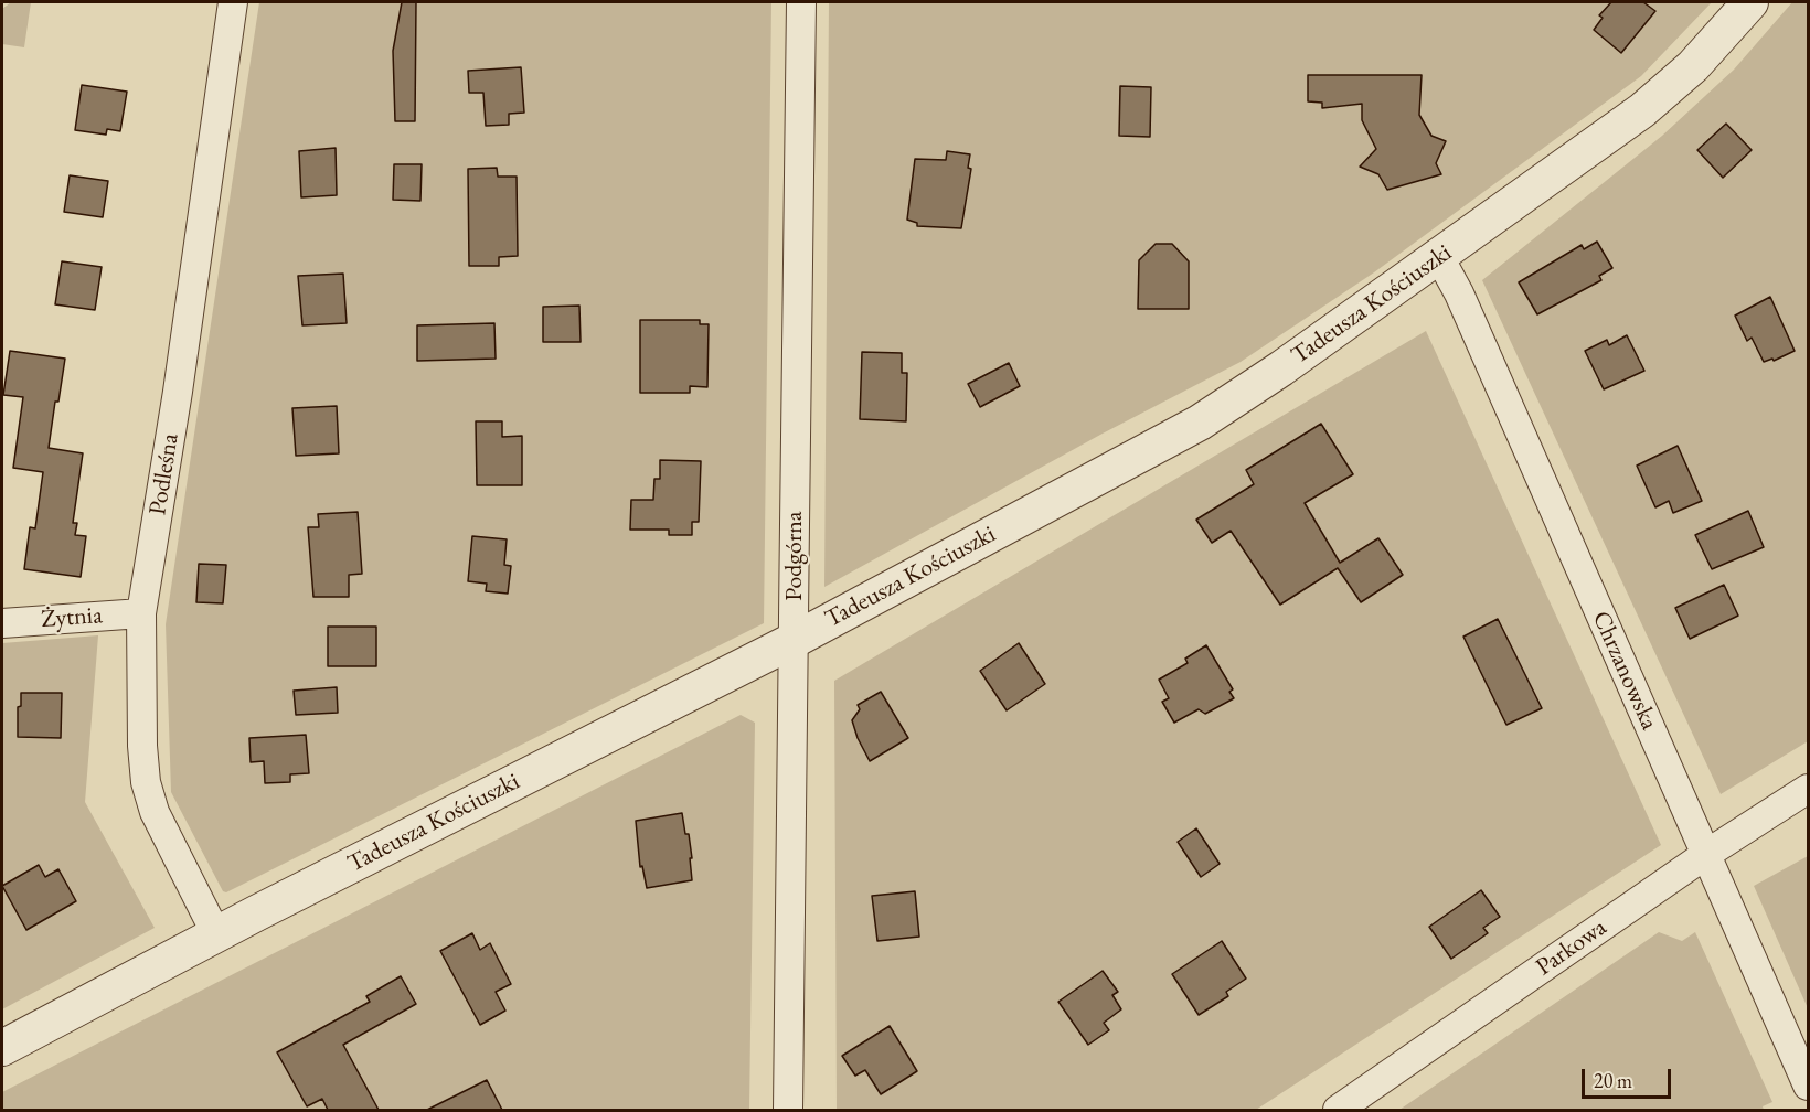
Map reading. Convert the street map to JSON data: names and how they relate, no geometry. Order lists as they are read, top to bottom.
{
  "streets": {
    "street": [
      "Tadeusza Kościuszki",
      "Podleśna",
      "Podgórna",
      "Żytnia",
      "Chrzanowska",
      "Parkowa"
    ]
  },
  "crossings": [
    ["Tadeusza Kościuszki", "Podleśna"],
    ["Tadeusza Kościuszki", "Podgórna"],
    ["Tadeusza Kościuszki", "Chrzanowska"],
    ["Podleśna", "Żytnia"],
    ["Chrzanowska", "Parkowa"]
  ],
  "scale_bar": "20 m"
}
